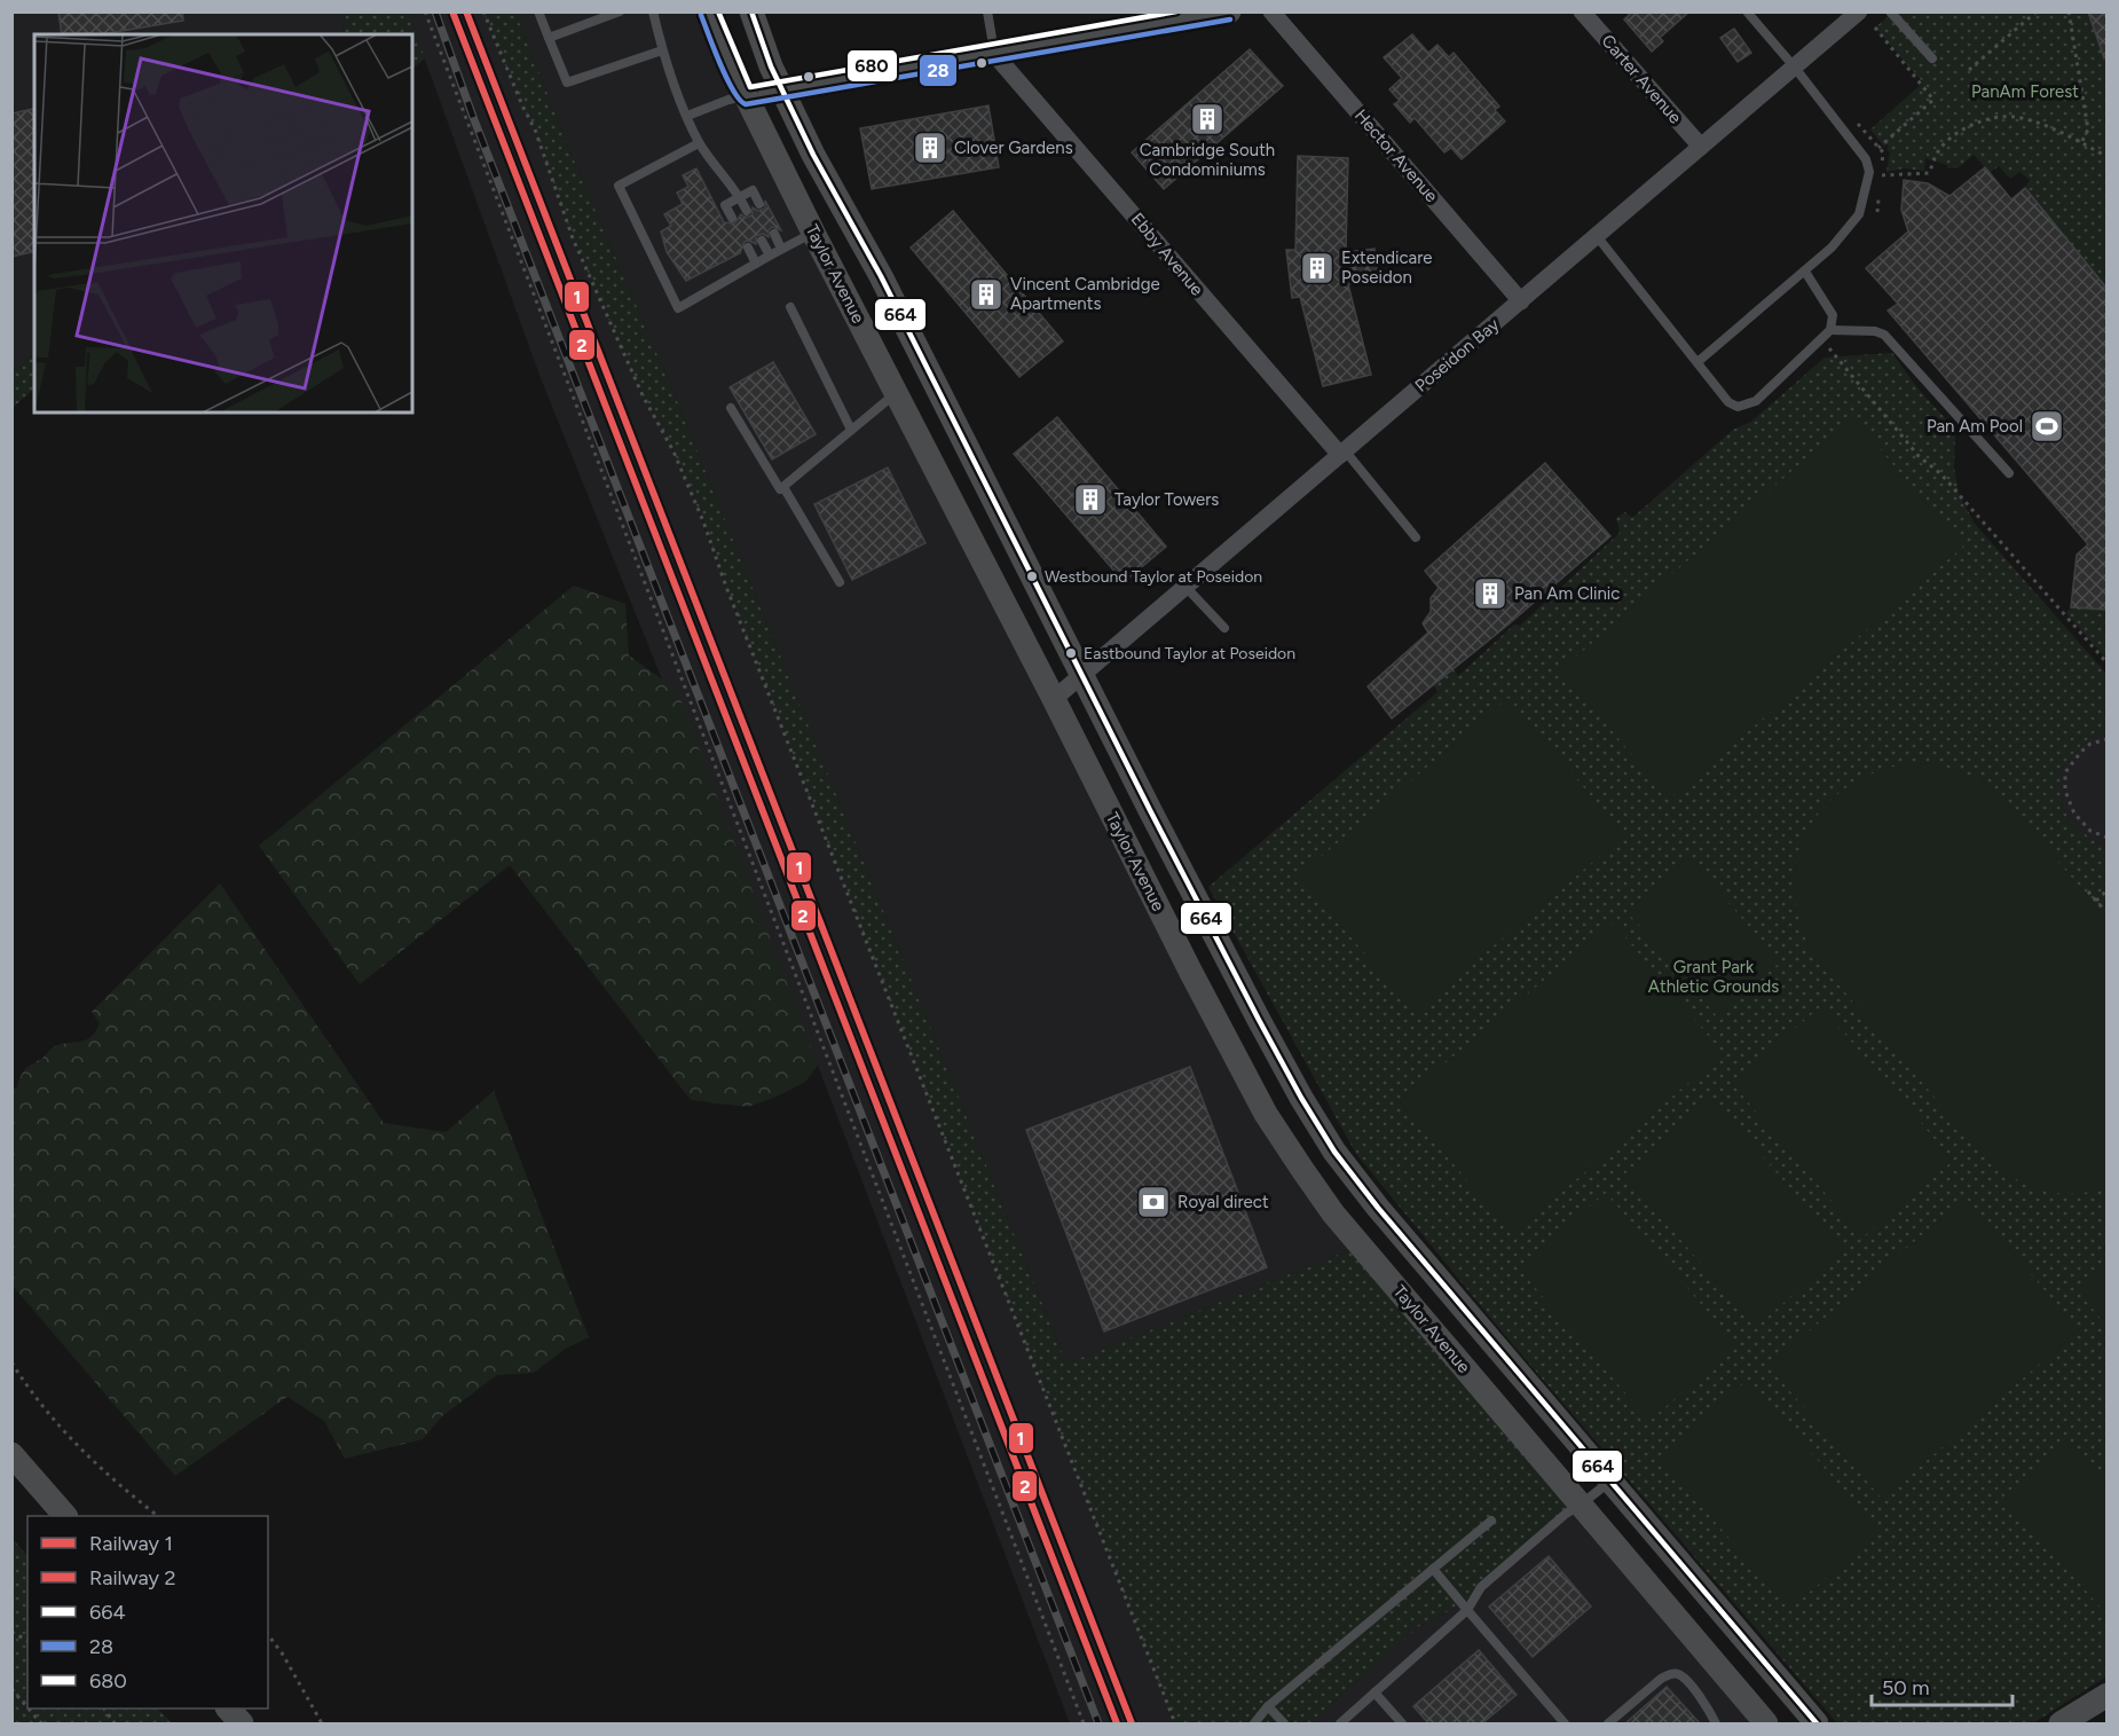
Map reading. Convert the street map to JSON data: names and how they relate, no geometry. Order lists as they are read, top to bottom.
{
  "streets": {
    "main road": ["Taylor Avenue"],
    "street": [
      "Carter Avenue",
      "Hector Avenue",
      "Ebby Avenue",
      "Poseidon Bay"
    ]
  },
  "crossings": [
    ["Carter Avenue", "Poseidon Bay"],
    ["Hector Avenue", "Poseidon Bay"],
    ["Ebby Avenue", "Poseidon Bay"],
    ["Taylor Avenue", "Poseidon Bay"]
  ],
  "parks": ["PanAm Forest", "Grant Park Athletic Grounds"],
  "places": {
    "building": [
      "Cambridge South Condominiums",
      "Clover Gardens",
      "Extendicare Poseidon",
      "Vincent Cambridge Apartments",
      "Taylor Towers",
      "Pan Am Clinic"
    ],
    "sports": ["Pan Am Pool"],
    "other": ["Westbound Taylor at Poseidon", "Eastbound Taylor at Poseidon"],
    "bank": ["Royal direct"]
  },
  "lines": [
    "rail line 1",
    "rail line 2",
    "transit line 664",
    "transit line 680",
    "transit line 28"
  ],
  "legend": [
    "Railway 1",
    "Railway 2",
    "664",
    "28",
    "680"
  ],
  "scale_bar": "50 m"
}
